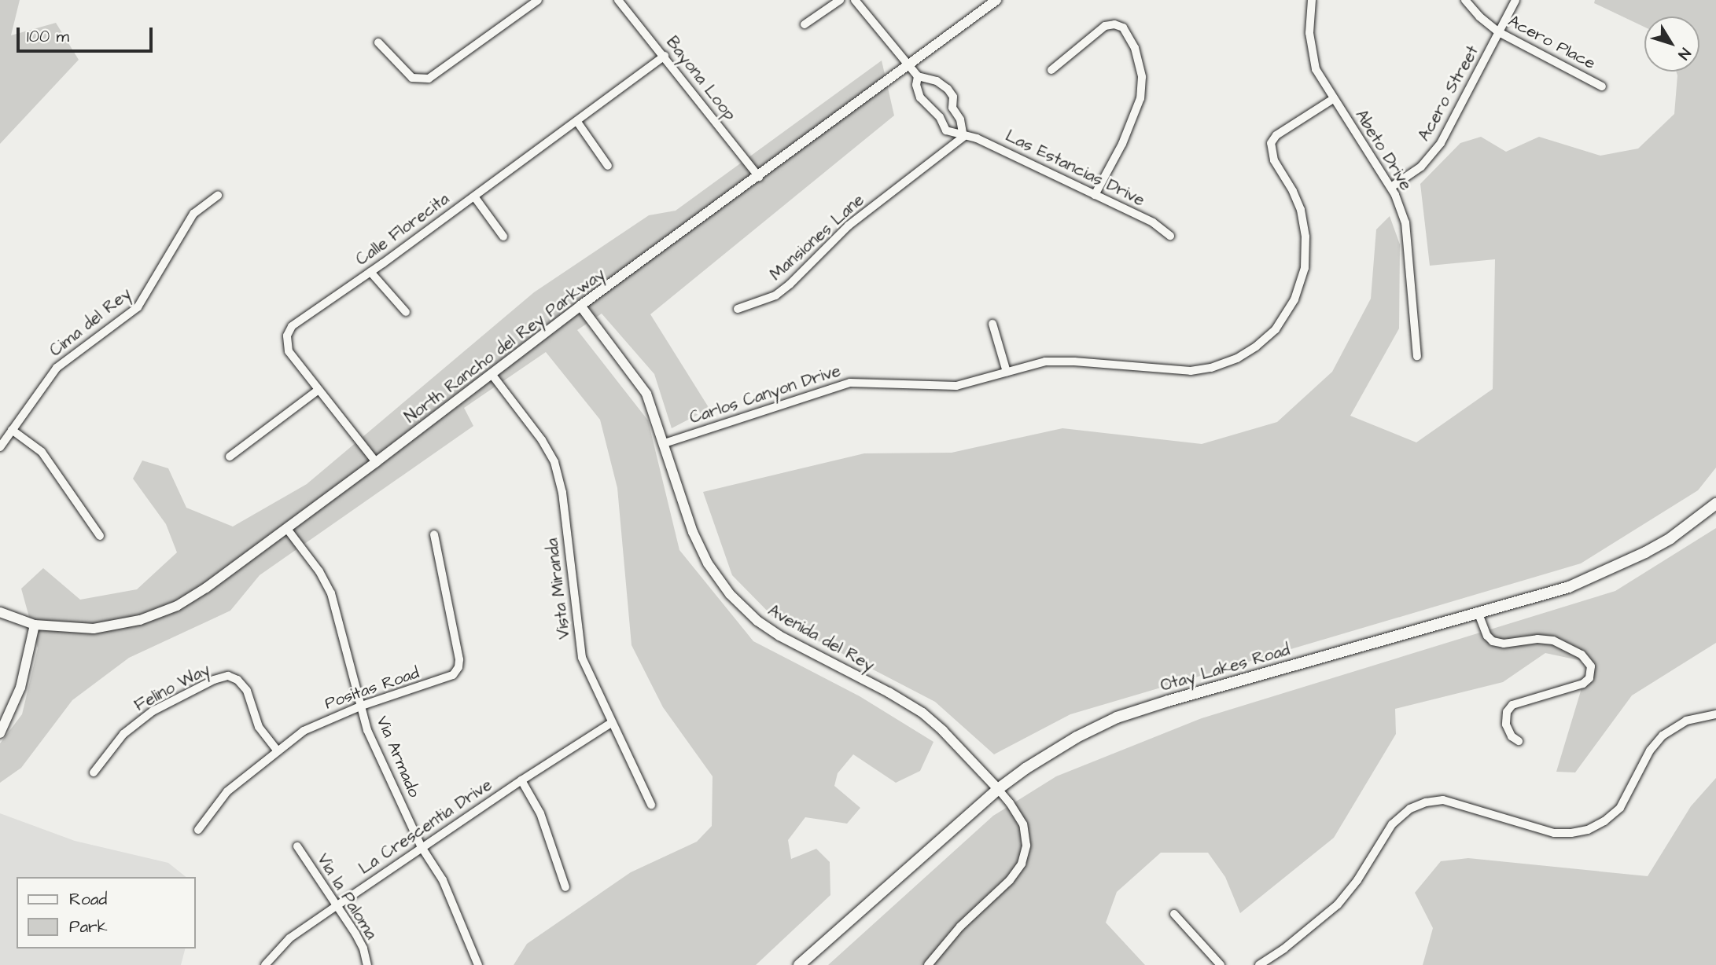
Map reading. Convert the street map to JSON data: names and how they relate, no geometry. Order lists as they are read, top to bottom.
{
  "streets": {
    "main road": ["Otay Lakes Road"],
    "street": [
      "Acero Place",
      "Bayona Loop",
      "Acero Street",
      "Abeto Drive",
      "Las Estancias Drive",
      "Calle Florecita",
      "Mansiones Lane",
      "Cima del Rey",
      "North Rancho del Rey Parkway",
      "Carlos Canyon Drive",
      "Vista Miranda",
      "Avenida del Rey",
      "Felino Way",
      "Positas Road",
      "Via Armado",
      "La Crescentia Drive",
      "Via la Paloma"
    ]
  },
  "crossings": [
    ["Acero Place", "Acero Street"],
    ["Bayona Loop", "Calle Florecita"],
    ["Bayona Loop", "North Rancho del Rey Parkway"],
    ["Acero Street", "Abeto Drive"],
    ["Abeto Drive", "Carlos Canyon Drive"],
    ["Las Estancias Drive", "Mansiones Lane"],
    ["Las Estancias Drive", "North Rancho del Rey Parkway"],
    ["Calle Florecita", "North Rancho del Rey Parkway"],
    ["North Rancho del Rey Parkway", "Vista Miranda"],
    ["North Rancho del Rey Parkway", "Avenida del Rey"],
    ["North Rancho del Rey Parkway", "Via Armado"],
    ["Carlos Canyon Drive", "Avenida del Rey"],
    ["Vista Miranda", "La Crescentia Drive"],
    ["Avenida del Rey", "Otay Lakes Road"],
    ["Felino Way", "Positas Road"],
    ["Positas Road", "Via Armado"],
    ["Via Armado", "La Crescentia Drive"],
    ["La Crescentia Drive", "Via la Paloma"]
  ],
  "legend": ["Road", "Park"],
  "scale_bar": "100 m",
  "north": "bottom right"
}
